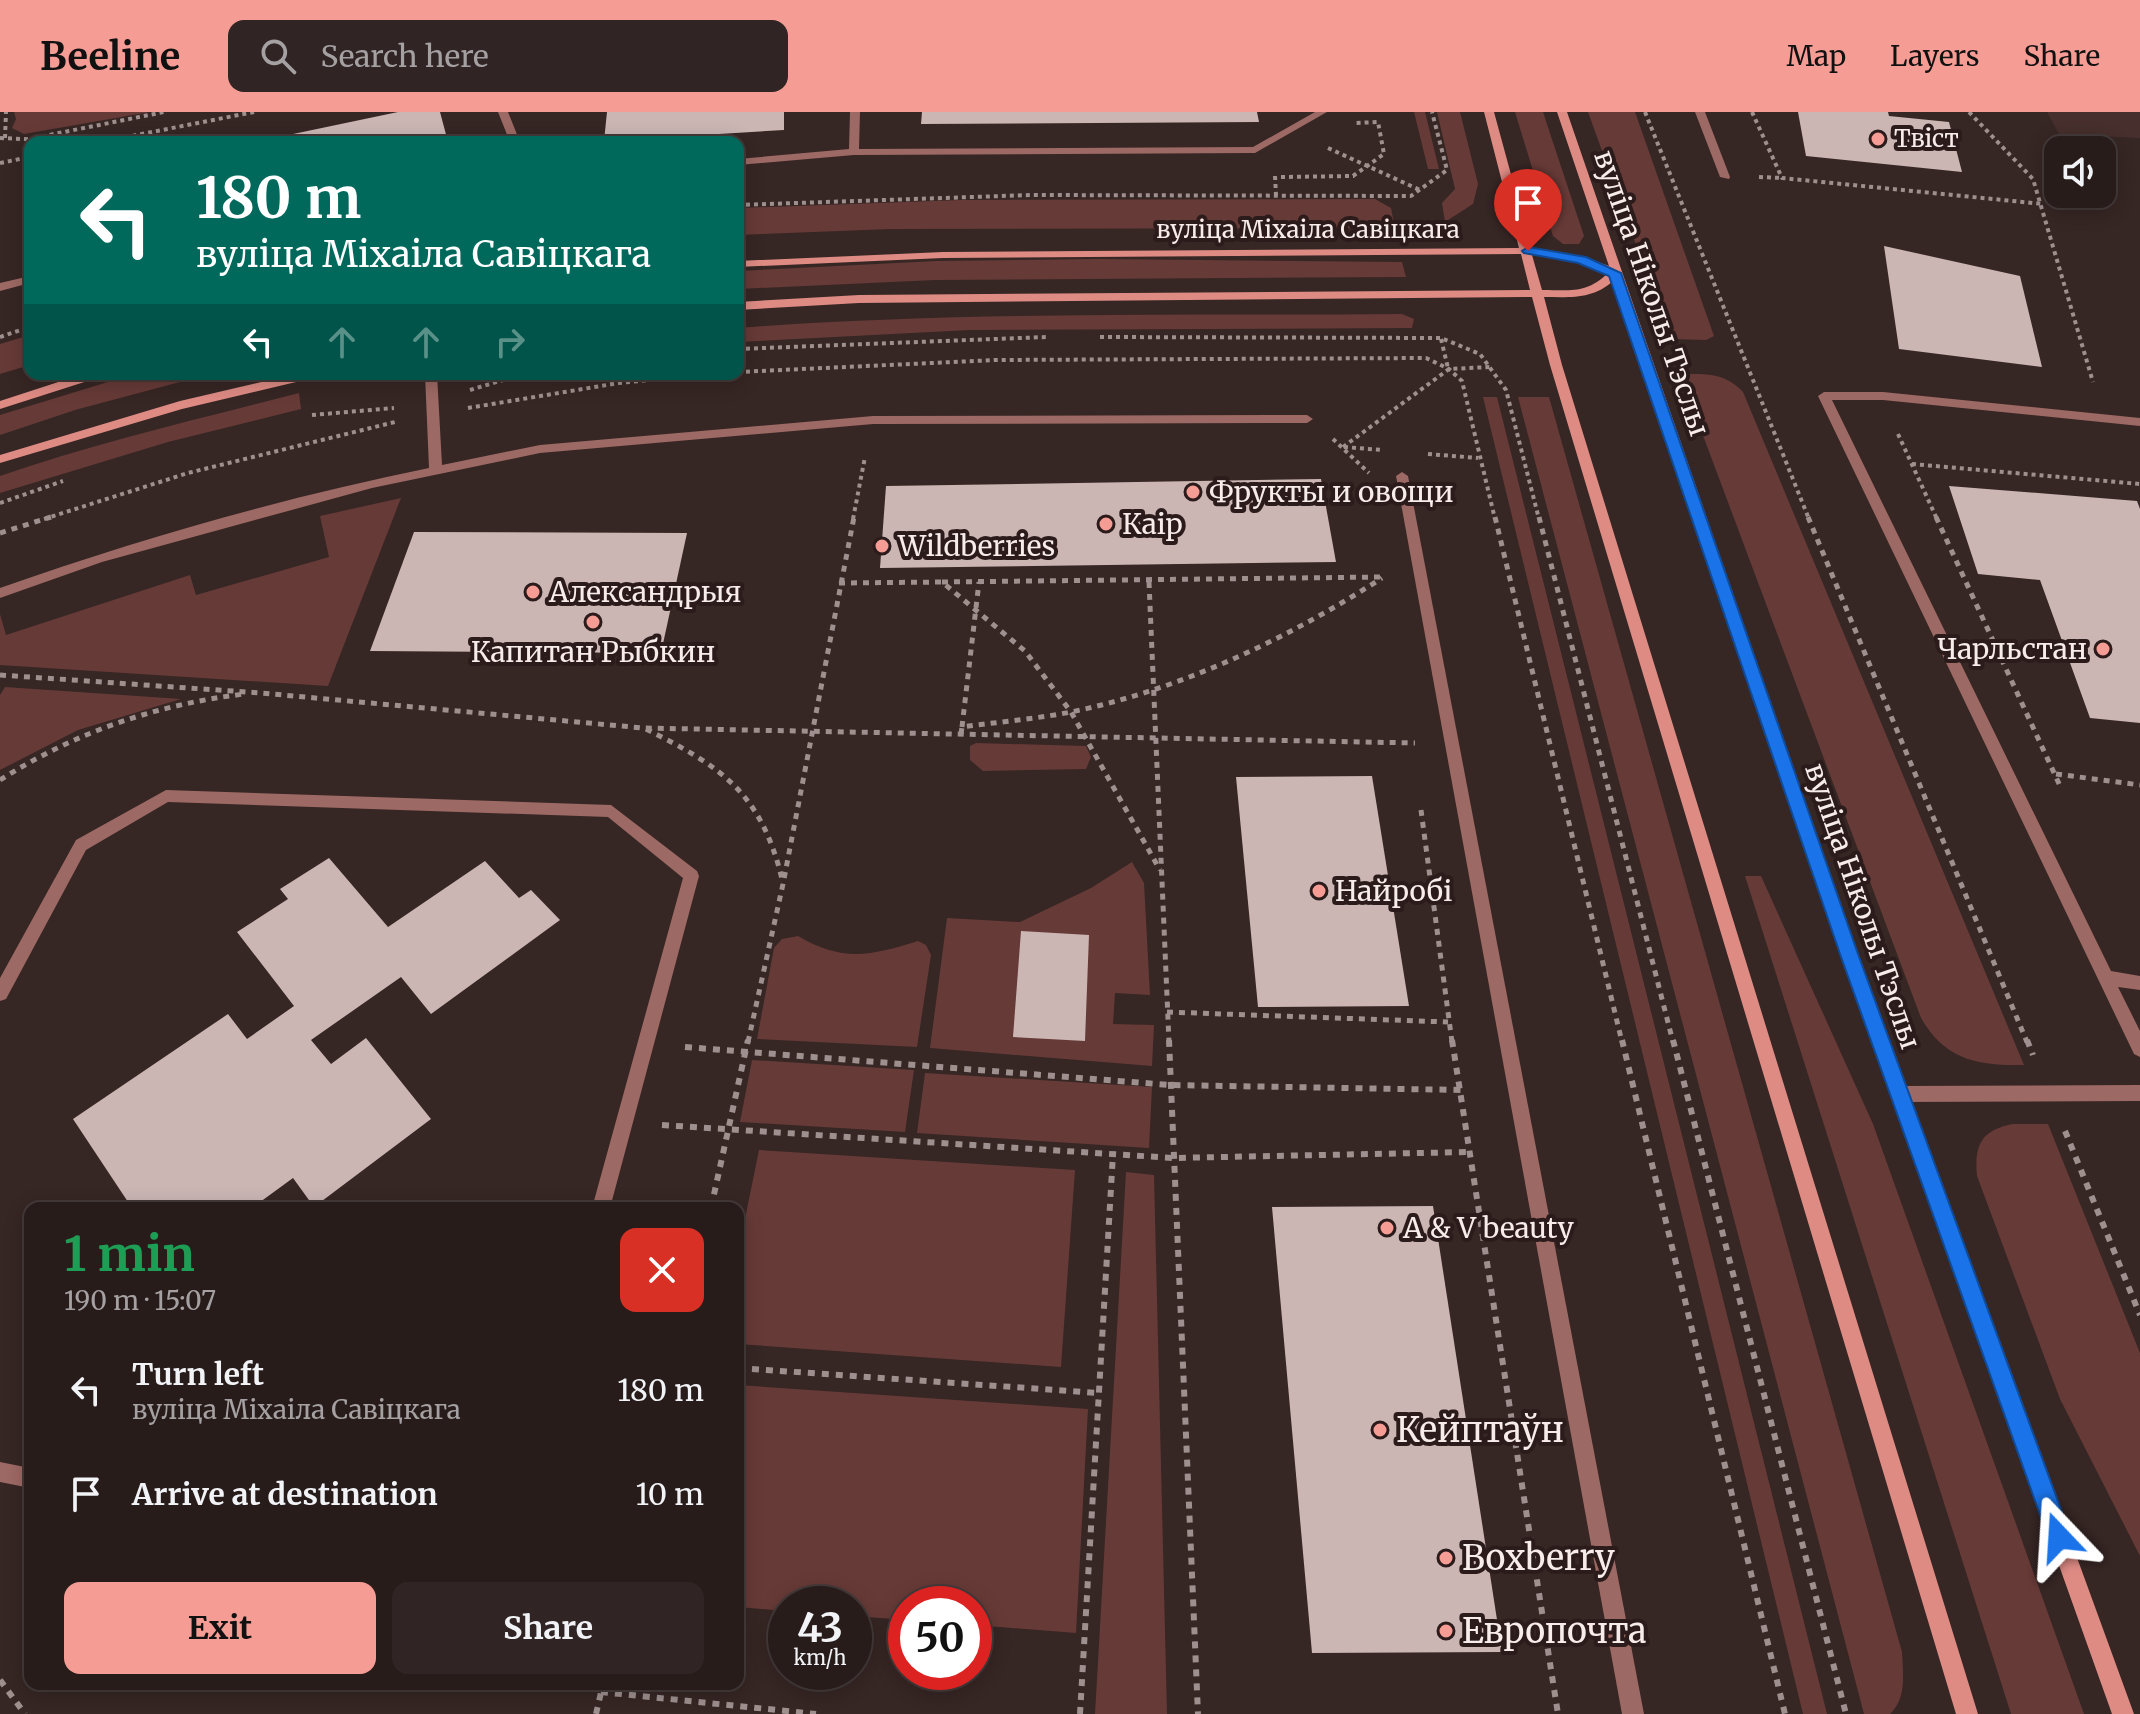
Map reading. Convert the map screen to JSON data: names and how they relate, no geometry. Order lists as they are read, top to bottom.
{
  "streets": {
    "main road": ["вуліца Міхаіла Савіцкага", "вуліца Ніколы Тэслы"]
  },
  "crossings": [
    ["вуліца Міхаіла Савіцкага", "вуліца Ніколы Тэслы"]
  ],
  "places": [
    "Твіст",
    "Фрукты и овощи",
    "Каір",
    "Wildberries",
    "Александрыя",
    "Капитан Рыбкин",
    "Чарльстан",
    "Найробі",
    "A & V beauty",
    "Кейптаўн",
    "Boxberry",
    "Европочта"
  ],
  "page": {
    "header": "Beeline",
    "search": "Search here",
    "nav": ["Map", "Layers", "Share"],
    "turn": ["180 m", "вуліца Міхаіла Савіцкага"],
    "heading": ["1 min", "190 m · 15:07"],
    "list": [
      {
        "name": "Turn left",
        "note": "вуліца Міхаіла Савіцкага",
        "value": "180 m"
      },
      {
        "name": "Arrive at destination",
        "value": "10 m"
      }
    ],
    "buttons": ["Exit", "Share"],
    "speed": "43 km/h",
    "limit": "50"
  }
}
